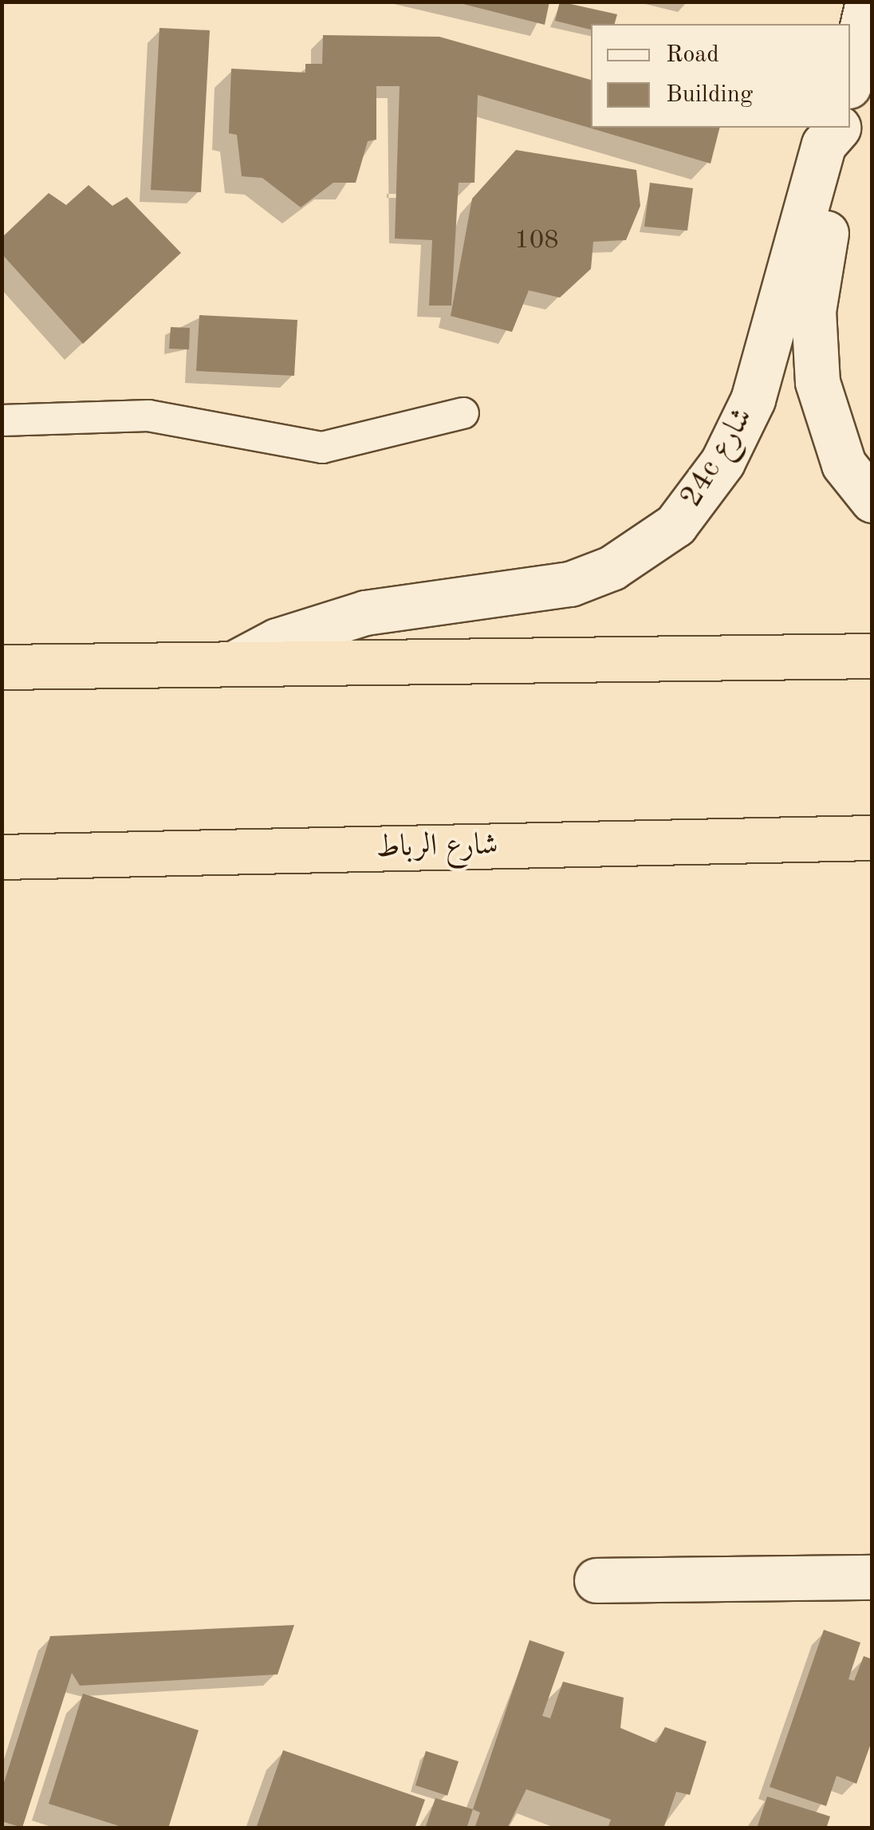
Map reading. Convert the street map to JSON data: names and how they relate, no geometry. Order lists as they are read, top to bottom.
{
  "streets": {
    "highway": ["شارع الرباط"],
    "street": ["24c شارع"]
  },
  "house_numbers": ["108"],
  "legend": ["Road", "Building"]
}
